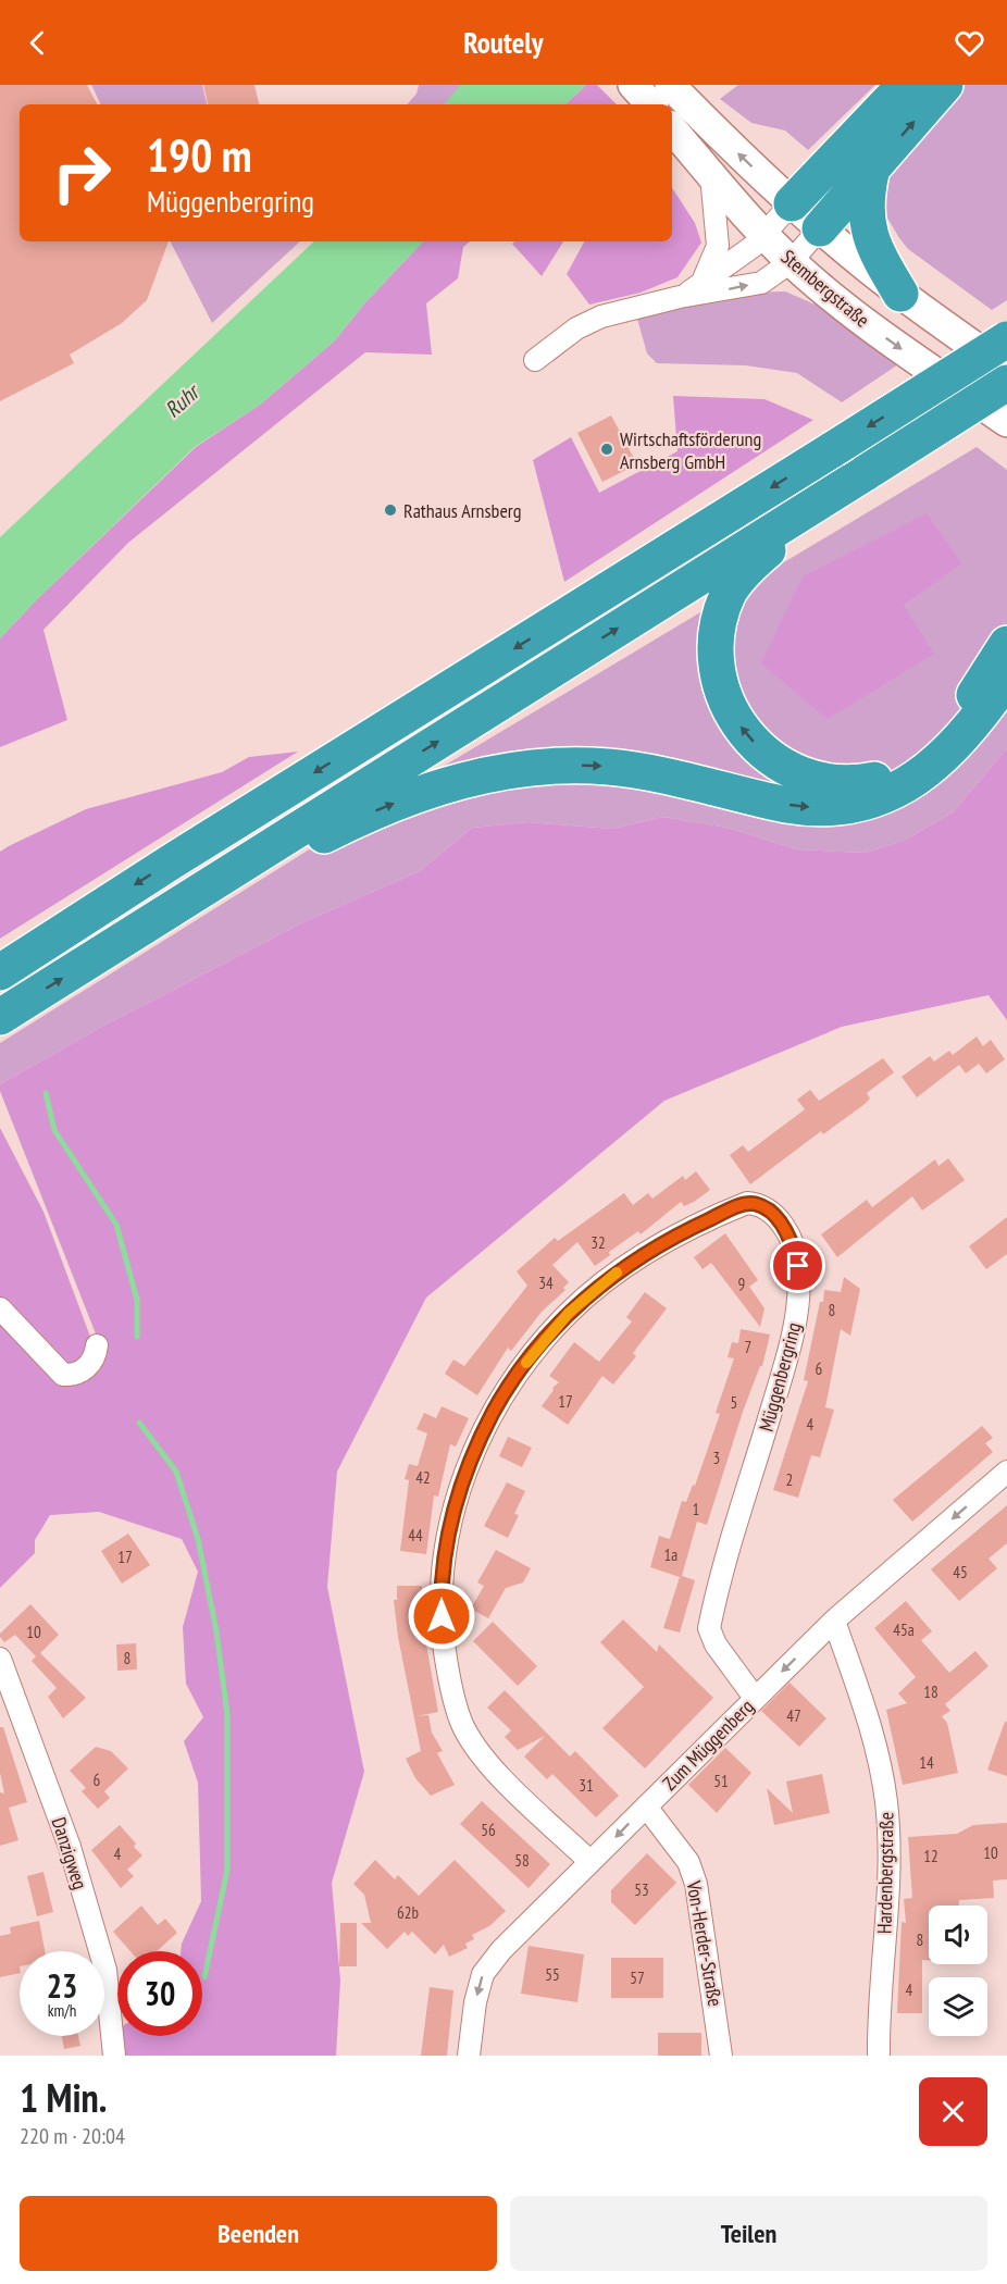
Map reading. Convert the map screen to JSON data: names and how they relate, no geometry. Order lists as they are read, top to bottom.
{
  "streets": {
    "main road": ["Stembergstraße"],
    "street": [
      "Müggenbergring",
      "Zum Müggenberg",
      "Danzigweg",
      "Hardenbergstraße",
      "Von-Herder-Straße"
    ]
  },
  "crossings": [
    ["Müggenbergring", "Zum Müggenberg"],
    ["Zum Müggenberg", "Hardenbergstraße"],
    ["Zum Müggenberg", "Von-Herder-Straße"]
  ],
  "one_way": ["Zum Müggenberg"],
  "water": ["Ruhr"],
  "places": ["Wirtschaftsförderung Arnsberg GmbH", "Rathaus Arnsberg"],
  "house_numbers": [
    "32",
    "34",
    "9",
    "8",
    "7",
    "6",
    "17",
    "5",
    "4",
    "3",
    "42",
    "2",
    "1",
    "44",
    "1a",
    "17",
    "45",
    "45a",
    "10",
    "8",
    "18",
    "47",
    "14",
    "6",
    "51",
    "31",
    "56",
    "10",
    "4",
    "12",
    "58",
    "53",
    "62b",
    "8",
    "55",
    "57",
    "4"
  ],
  "page": {
    "header": "Routely",
    "turn": ["190 m", "Müggenbergring"],
    "speed": "23 km/h",
    "limit": "30",
    "heading": ["1 Min.", "220 m · 20:04"],
    "buttons": ["Beenden", "Teilen"]
  }
}
